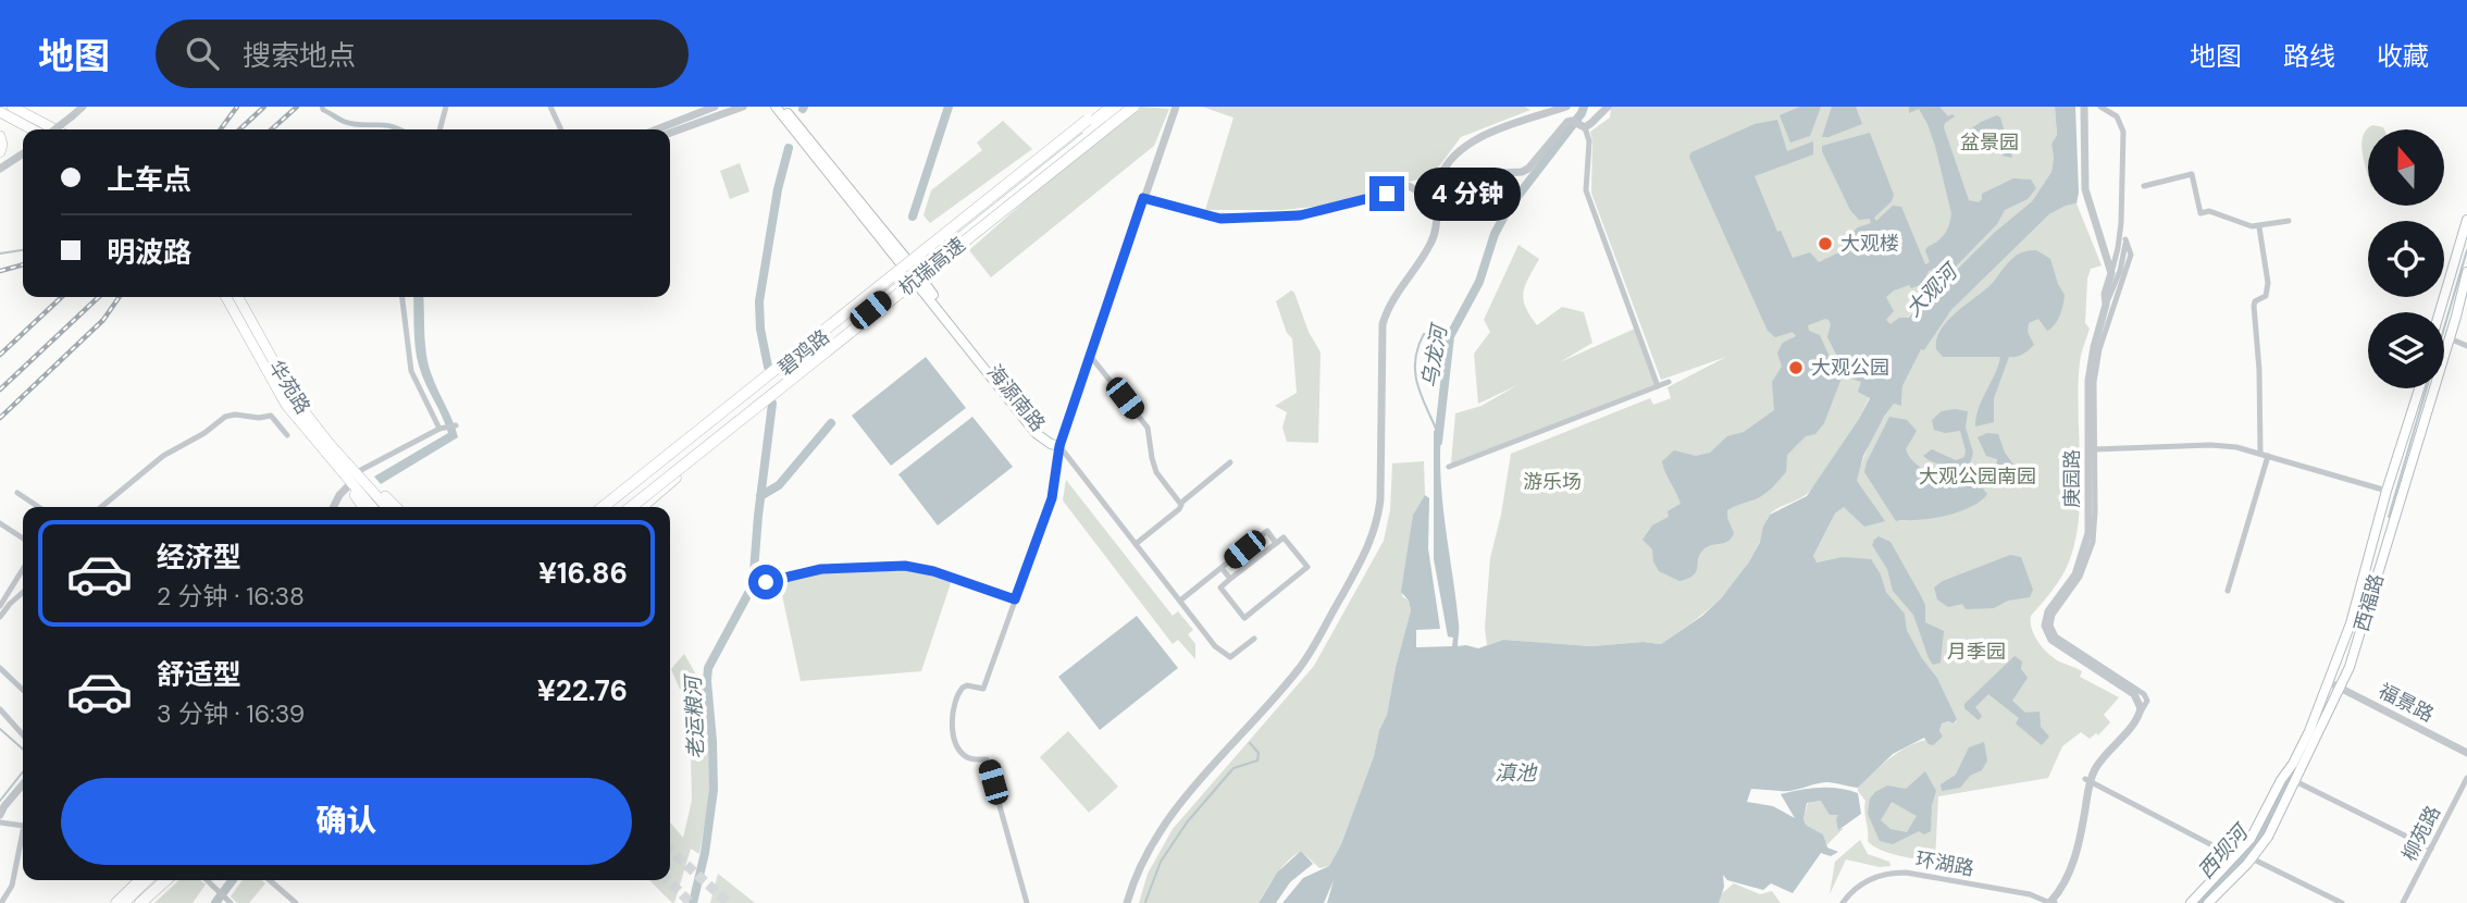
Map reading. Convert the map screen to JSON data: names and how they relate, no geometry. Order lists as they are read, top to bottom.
{
  "streets": {
    "highway": ["杭瑞高速"],
    "main road": [
      "碧鸡路",
      "华苑路",
      "海源南路",
      "西福路"
    ],
    "street": [
      "庚园路",
      "福景路",
      "柳苑路",
      "环湖路"
    ]
  },
  "crossings": [
    ["碧鸡路", "海源南路"],
    ["西福路", "福景路"]
  ],
  "water": [
    "大观河",
    "乌龙河",
    "老运粮河",
    "滇池",
    "西坝河"
  ],
  "parks": [
    "盆景园",
    "大观公园南园",
    "游乐场",
    "月季园"
  ],
  "places": ["大观楼", "大观公园"],
  "north": "top",
  "page": {
    "header": "地图",
    "search": "搜索地点",
    "nav": ["地图", "路线", "收藏"],
    "banner": ["上车点", "明波路"],
    "bubble": "4 分钟",
    "list": [
      {
        "name": "经济型",
        "note": "2 分钟 · 16:38",
        "value": "¥16.86"
      },
      {
        "name": "舒适型",
        "note": "3 分钟 · 16:39",
        "value": "¥22.76"
      }
    ],
    "buttons": "确认"
  }
}
